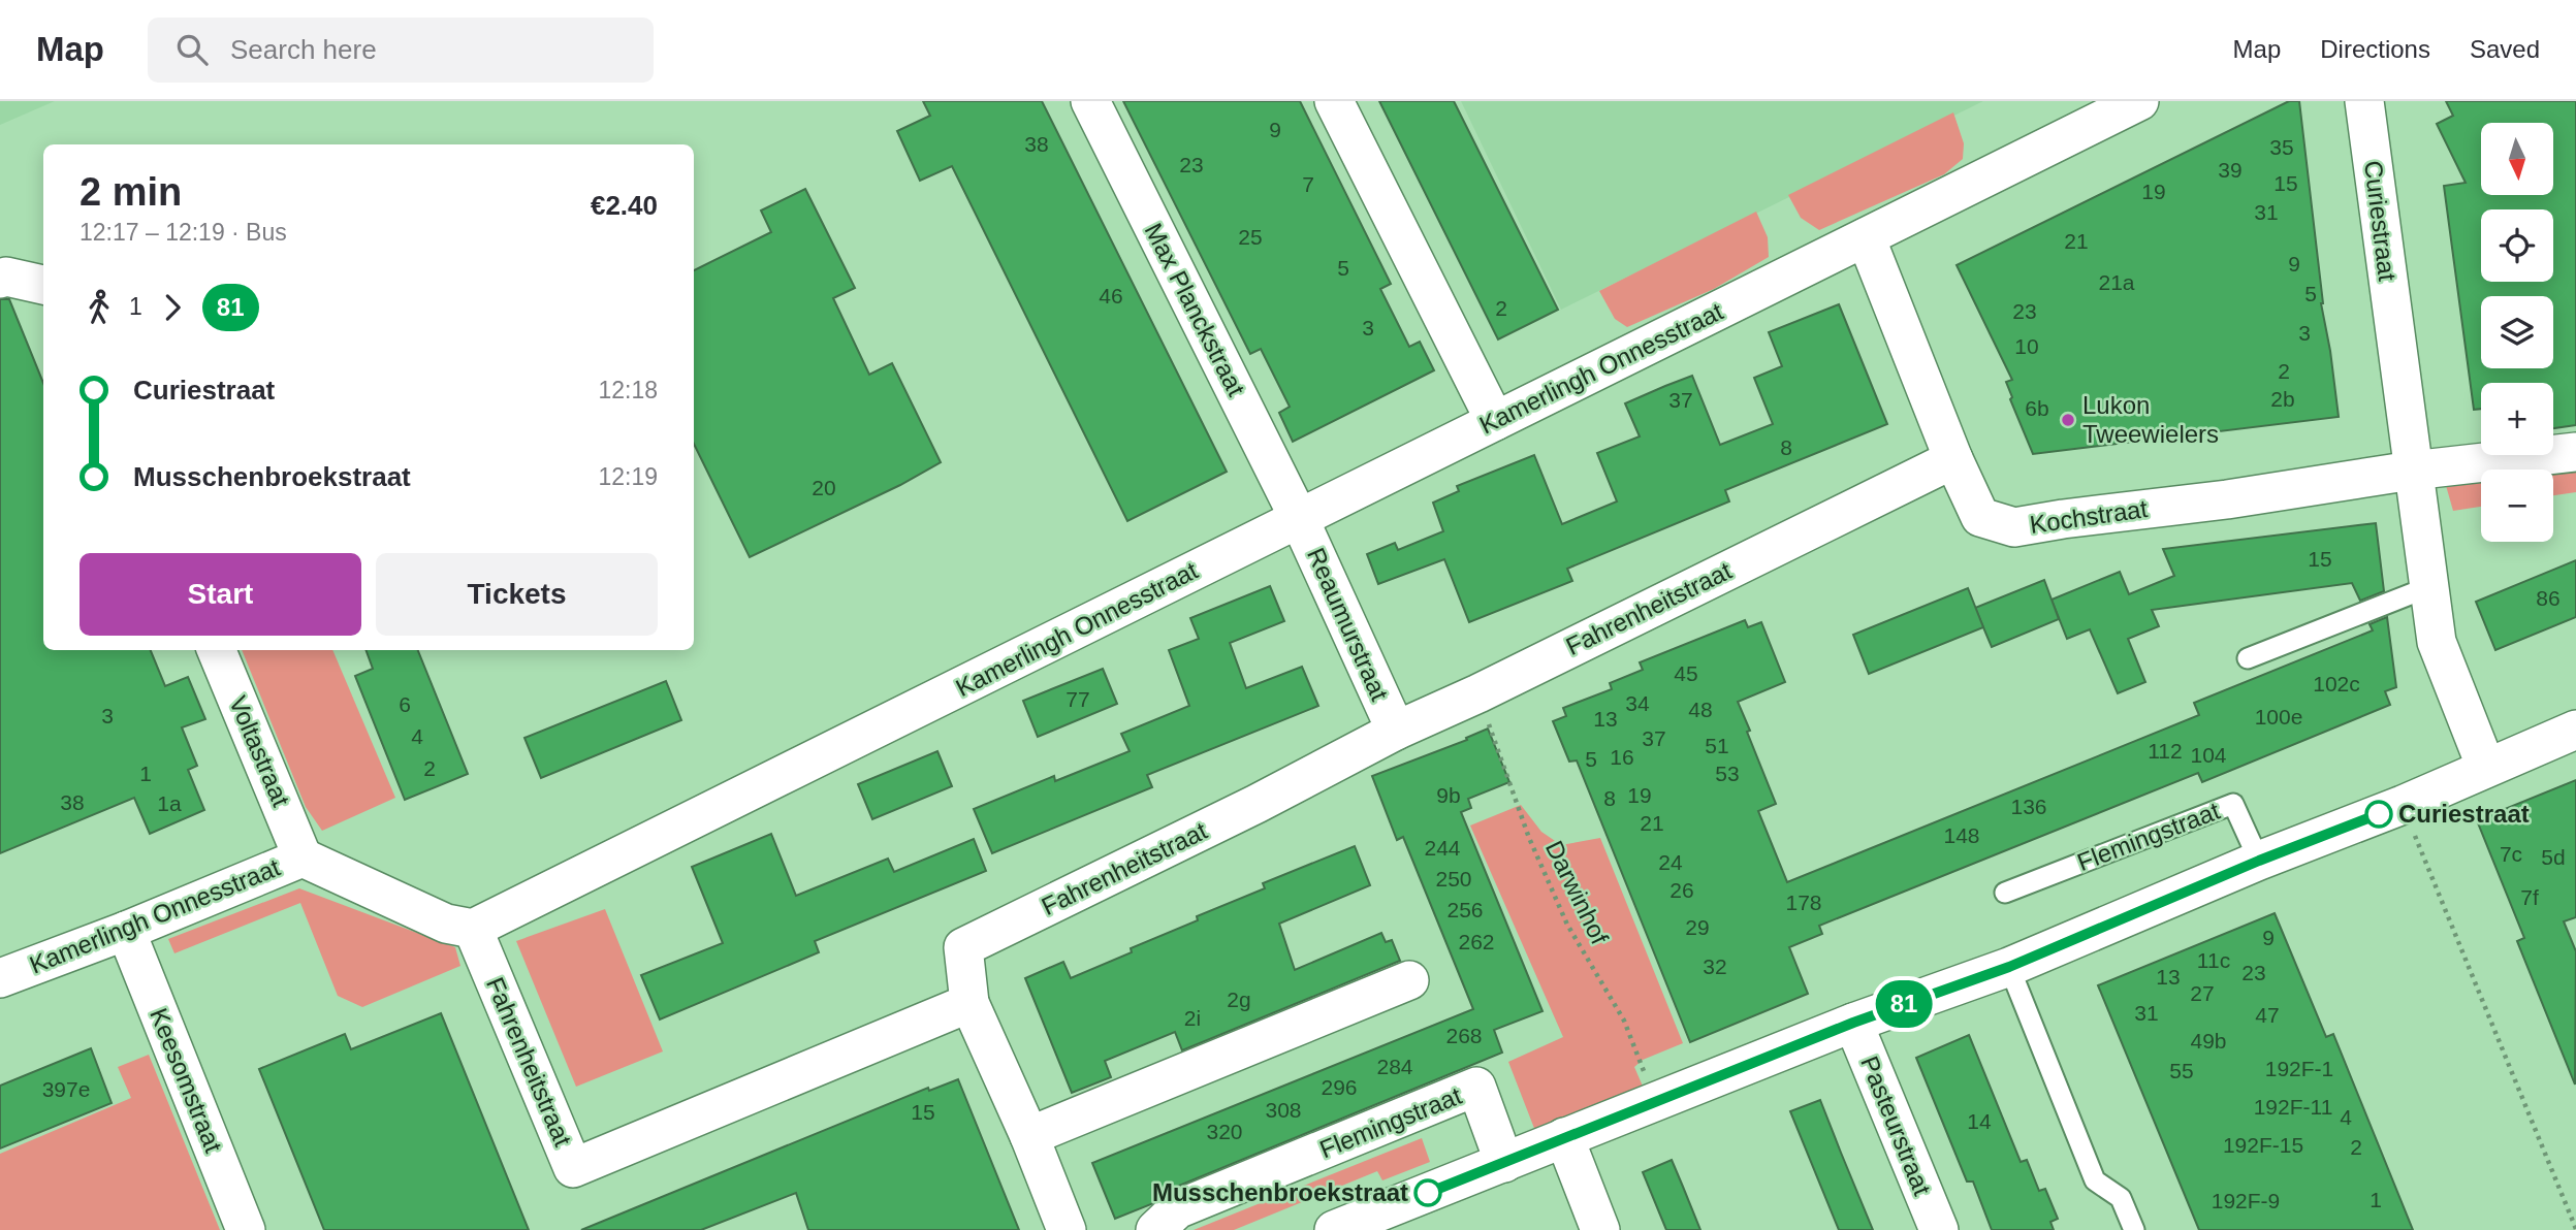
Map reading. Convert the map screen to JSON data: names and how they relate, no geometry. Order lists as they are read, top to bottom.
{
  "streets": {
    "street": [
      "Curiestraat",
      "Max Planckstraat",
      "Kamerlingh Onnesstraat",
      "Kochstraat",
      "Fahrenheitstraat",
      "Reaumurstraat",
      "Voltastraat",
      "Flemingstraat",
      "Keesomstraat",
      "Pasteurstraat"
    ],
    "path": ["Darwinhof"]
  },
  "crossings": [
    ["Curiestraat", "Kochstraat"],
    ["Max Planckstraat", "Kamerlingh Onnesstraat"],
    ["Max Planckstraat", "Reaumurstraat"],
    ["Kamerlingh Onnesstraat", "Kochstraat"],
    ["Kamerlingh Onnesstraat", "Fahrenheitstraat"],
    ["Kamerlingh Onnesstraat", "Reaumurstraat"],
    ["Kamerlingh Onnesstraat", "Voltastraat"],
    ["Kamerlingh Onnesstraat", "Keesomstraat"],
    ["Kochstraat", "Fahrenheitstraat"],
    ["Fahrenheitstraat", "Reaumurstraat"],
    ["Fahrenheitstraat", "Darwinhof"]
  ],
  "places": ["Lukon Tweewielers", "Curiestraat", "Musschenbroekstraat"],
  "lines": ["bus line 81"],
  "house_numbers": [
    "9",
    "38",
    "35",
    "23",
    "39",
    "15",
    "7",
    "19",
    "31",
    "25",
    "21",
    "9",
    "5",
    "21a",
    "5",
    "46",
    "2",
    "23",
    "3",
    "3",
    "10",
    "2",
    "2b",
    "37",
    "6b",
    "8",
    "20",
    "15",
    "86",
    "45",
    "102c",
    "77",
    "34",
    "6",
    "48",
    "3",
    "100e",
    "13",
    "4",
    "37",
    "51",
    "112",
    "104",
    "16",
    "5",
    "2",
    "1",
    "53",
    "9b",
    "19",
    "8",
    "38",
    "1a",
    "136",
    "21",
    "148",
    "244",
    "7c",
    "5d",
    "24",
    "250",
    "26",
    "7f",
    "178",
    "256",
    "29",
    "9",
    "262",
    "11c",
    "32",
    "23",
    "13",
    "27",
    "2g",
    "31",
    "47",
    "2i",
    "268",
    "49b",
    "284",
    "192F-1",
    "55",
    "296",
    "397e",
    "192F-11",
    "308",
    "15",
    "4",
    "14",
    "320",
    "192F-15",
    "2",
    "1",
    "192F-9"
  ],
  "north": "bottom",
  "page": {
    "header": "Map",
    "search": "Search here",
    "nav": ["Map", "Directions", "Saved"],
    "on_map": "81",
    "map_buttons": ["+", "−"],
    "heading": ["2 min", "12:17 – 12:19 · Bus", "€2.40"],
    "legs": ["1", "81"],
    "list": [
      {
        "name": "Curiestraat",
        "value": "12:18"
      },
      {
        "name": "Musschenbroekstraat",
        "value": "12:19"
      }
    ],
    "buttons": ["Start", "Tickets"]
  }
}
